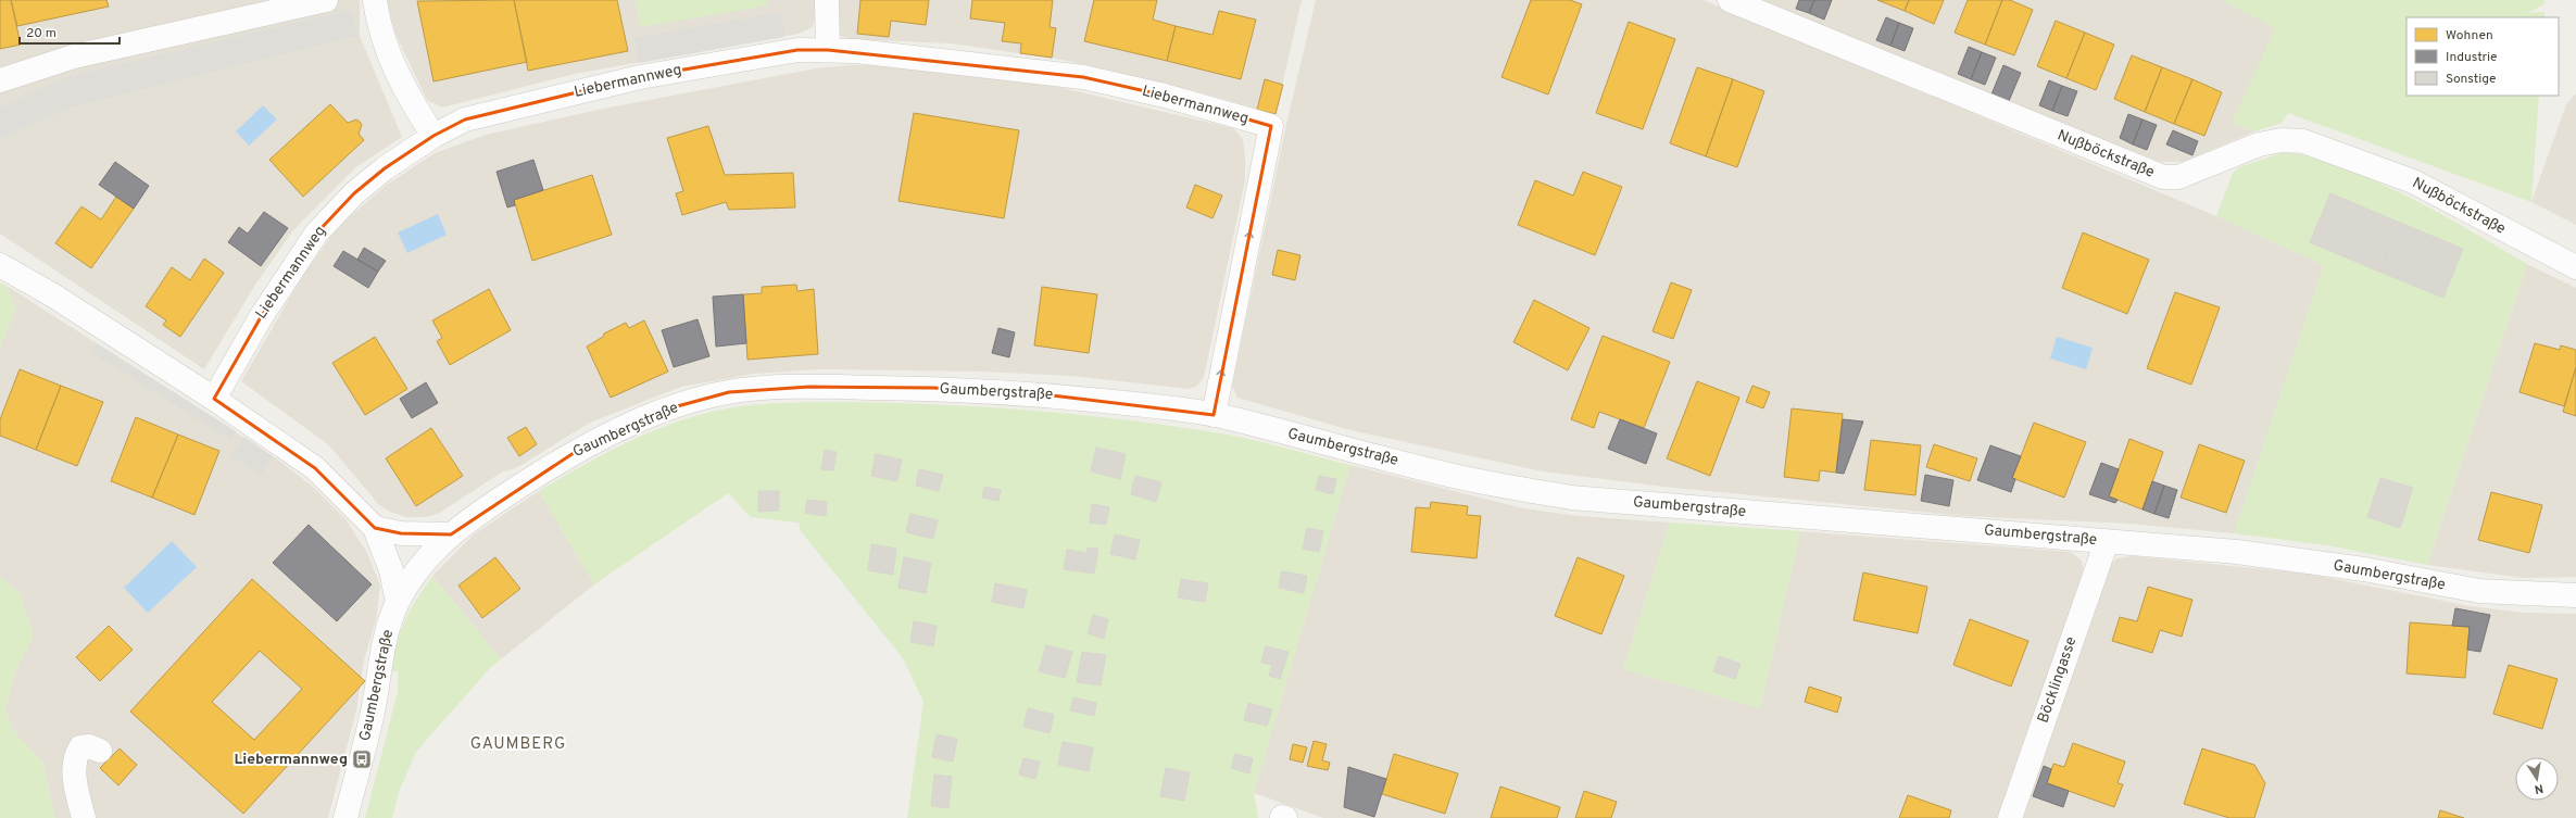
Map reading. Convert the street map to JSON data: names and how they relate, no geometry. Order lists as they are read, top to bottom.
{
  "streets": {
    "street": [
      "Liebermannweg",
      "Nußböckstraße",
      "Gaumbergstraße",
      "Böcklingasse"
    ]
  },
  "crossings": [
    ["Liebermannweg", "Gaumbergstraße"],
    ["Gaumbergstraße", "Böcklingasse"]
  ],
  "districts": ["GAUMBERG"],
  "places": {
    "bus stop": ["Liebermannweg"]
  },
  "legend": ["Wohnen", "Industrie", "Sonstige"],
  "scale_bar": "20 m",
  "north": "bottom"
}
